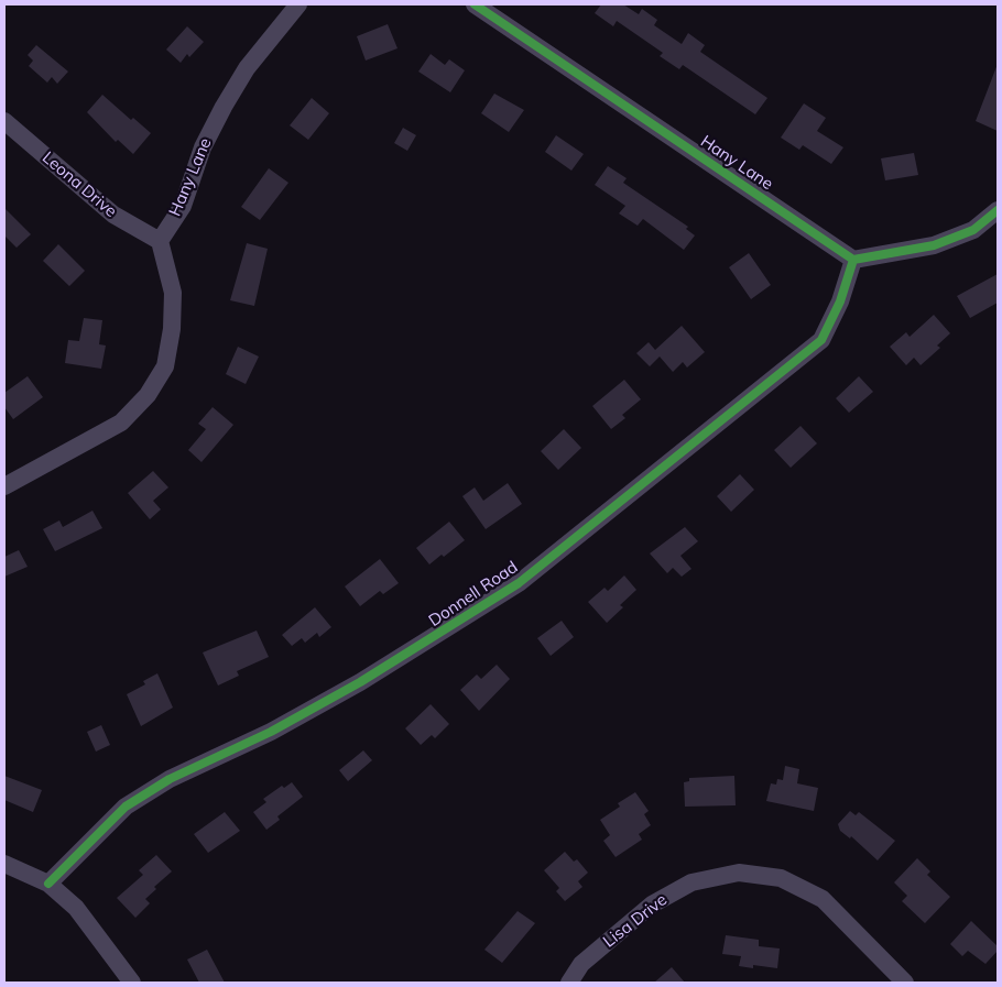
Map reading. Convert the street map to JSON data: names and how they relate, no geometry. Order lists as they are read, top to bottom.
{
  "streets": {
    "street": [
      "Hany Lane",
      "Leona Drive",
      "Donnell Road",
      "Lisa Drive"
    ]
  },
  "crossings": [
    ["Hany Lane", "Leona Drive"],
    ["Hany Lane", "Donnell Road"]
  ]
}
